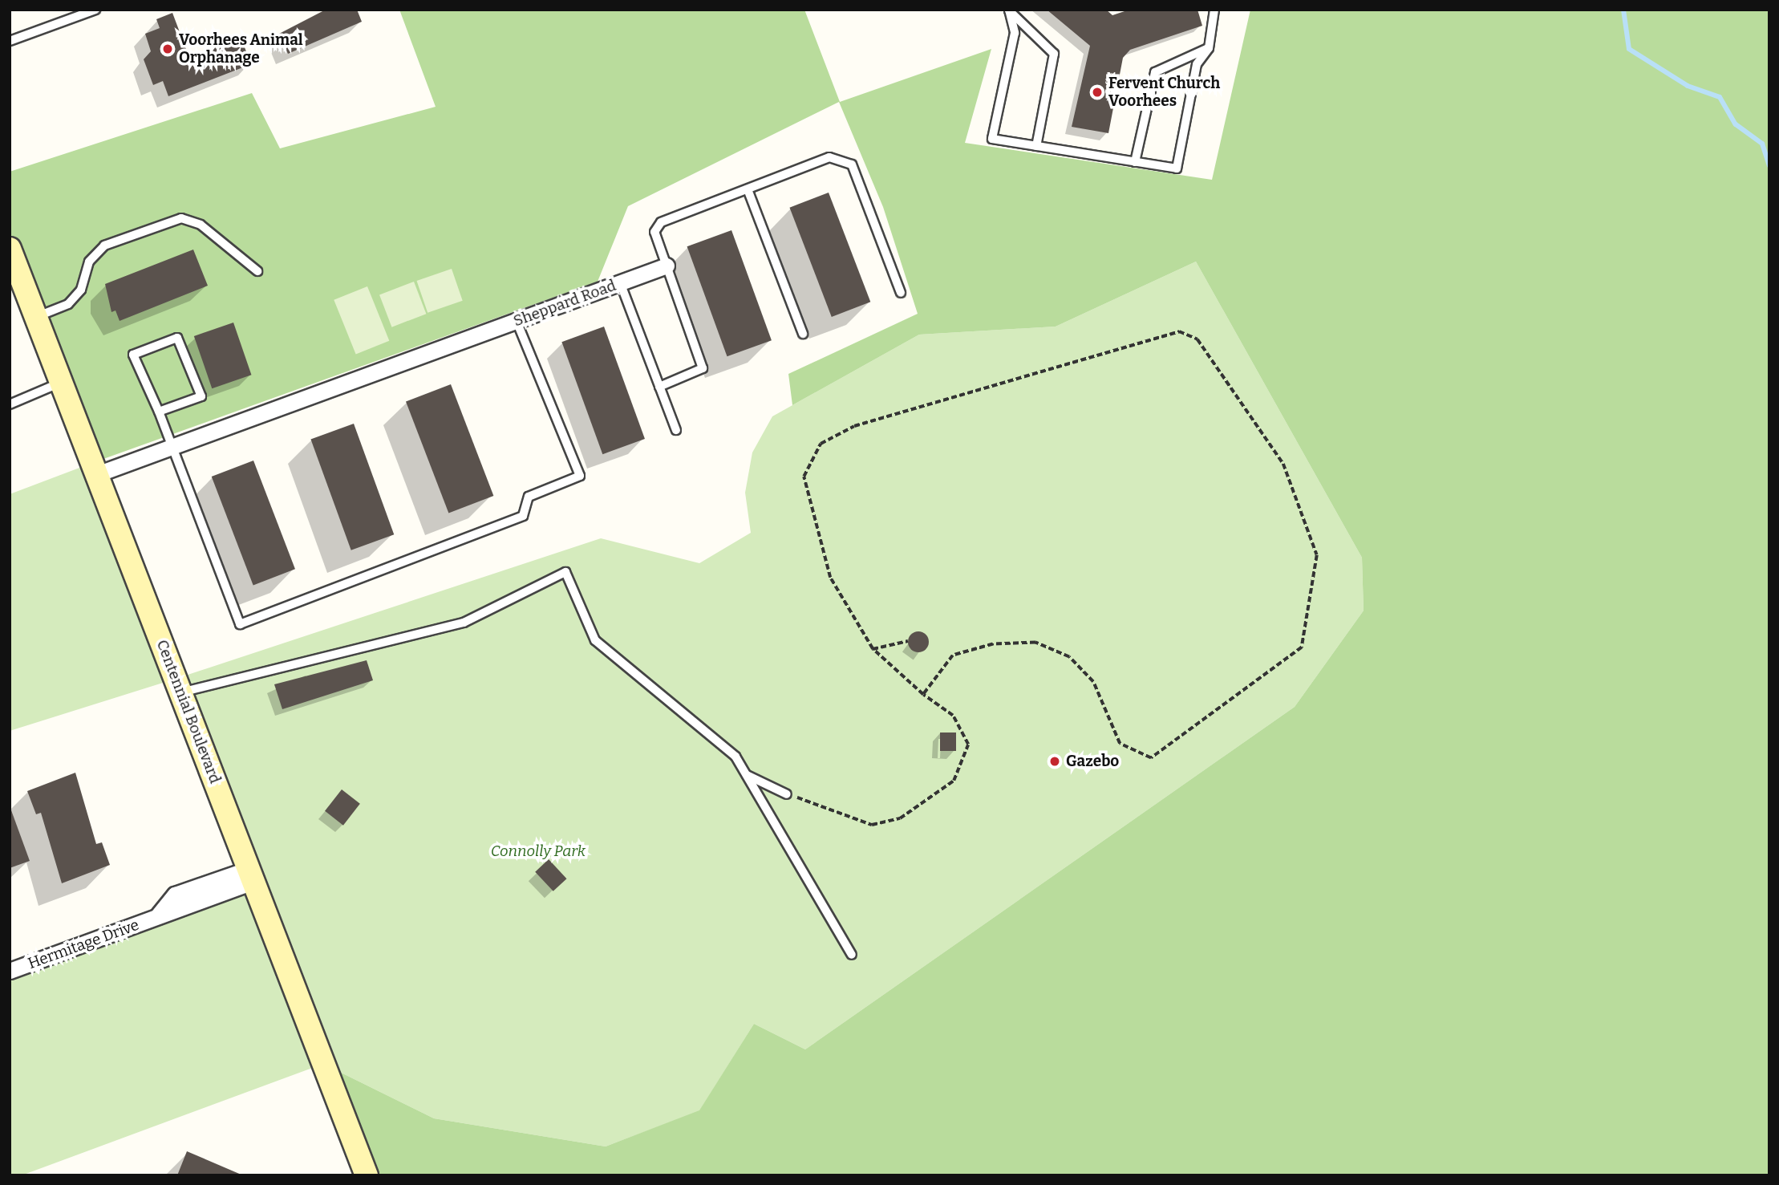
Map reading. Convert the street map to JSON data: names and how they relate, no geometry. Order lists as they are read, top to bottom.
{
  "streets": {
    "main road": ["Centennial Boulevard"],
    "street": ["Sheppard Road", "Hermitage Drive"]
  },
  "crossings": [
    ["Sheppard Road", "Centennial Boulevard"],
    ["Centennial Boulevard", "Hermitage Drive"]
  ],
  "parks": ["Connolly Park"],
  "places": ["Voorhees Animal Orphanage", "Fervent Church Voorhees", "Gazebo"]
}
